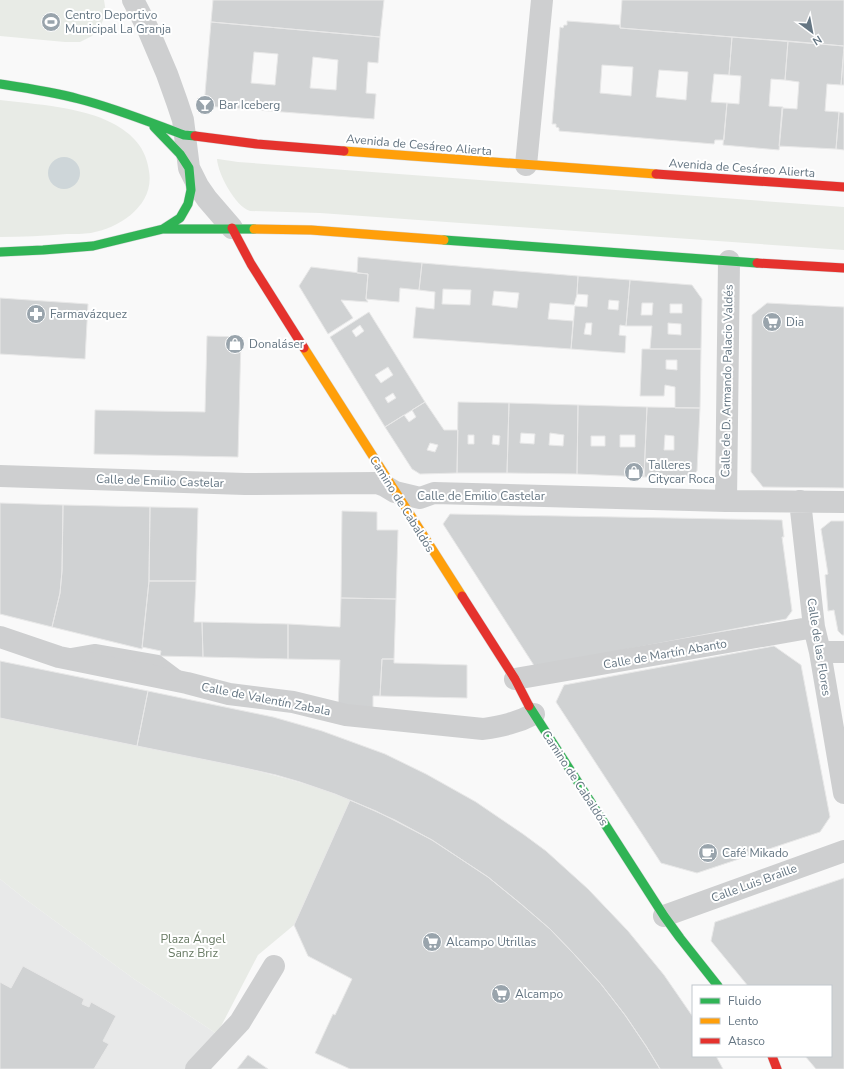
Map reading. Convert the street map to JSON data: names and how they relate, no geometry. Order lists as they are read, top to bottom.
{
  "streets": {
    "main road": ["Avenida de Cesáreo Alierta", "Camino de Cabaldós"],
    "street": [
      "Calle de D. Armando Palacio Valdés",
      "Calle de Emilio Castelar",
      "Calle de las Flores",
      "Calle de Martín Abanto",
      "Calle de Valentín Zabala",
      "Calle Luis Braille"
    ]
  },
  "crossings": [
    ["Avenida de Cesáreo Alierta", "Camino de Cabaldós"],
    ["Calle de D. Armando Palacio Valdés", "Calle de Emilio Castelar"],
    ["Calle de Emilio Castelar", "Camino de Cabaldós"],
    ["Calle de Emilio Castelar", "Calle de las Flores"],
    ["Camino de Cabaldós", "Calle de Martín Abanto"],
    ["Camino de Cabaldós", "Calle de Valentín Zabala"],
    ["Camino de Cabaldós", "Calle Luis Braille"],
    ["Calle de las Flores", "Calle de Martín Abanto"]
  ],
  "parks": ["Plaza Ángel Sanz Briz"],
  "places": {
    "sports": ["Centro Deportivo Municipal La Granja"],
    "bar": ["Bar Iceberg"],
    "pharmacy": ["Farmavázquez"],
    "supermarket": ["Dia", "Alcampo Utrillas", "Alcampo"],
    "shop": ["Donaláser", "Talleres Citycar Roca"],
    "cafe": ["Café Mikado"]
  },
  "legend": ["Fluido", "Lento", "Atasco"],
  "north": "bottom right"
}
